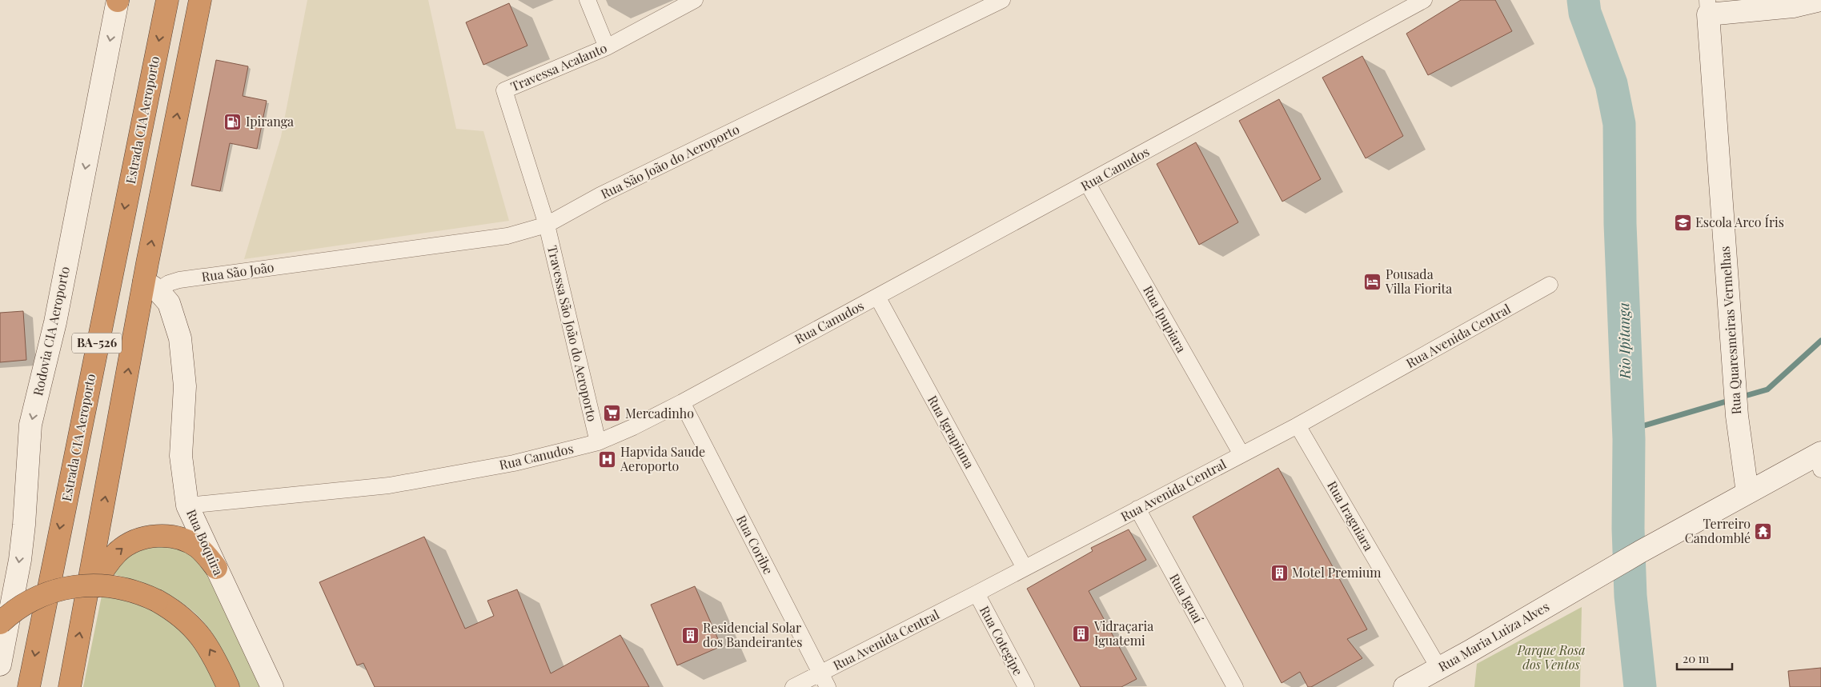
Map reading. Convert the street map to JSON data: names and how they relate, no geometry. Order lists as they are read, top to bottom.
{
  "streets": {
    "highway": ["Estrada CIA Aeroporto", "BA-526"],
    "street": [
      "Travessa Acalanto",
      "Rua São João do Aeroporto",
      "Rua Canudos",
      "Rua São João",
      "Rua Ipupiara",
      "Rua Quaresmeiras Vermelhas",
      "Rodovia CIA Aeroporto",
      "Travessa São João do Aeroporto",
      "Rua Avenida Central",
      "Rua Igrapiuna",
      "Rua Iraguiara",
      "Rua Boquira",
      "Rua Coribe",
      "Rua Iguaí",
      "Rua Maria Luiza Alves",
      "Rua Cotegipe"
    ]
  },
  "crossings": [
    ["Travessa Acalanto", "Rua São João do Aeroporto"],
    ["Travessa Acalanto", "Travessa São João do Aeroporto"],
    ["Rua São João do Aeroporto", "Rua São João"],
    ["Rua São João do Aeroporto", "Travessa São João do Aeroporto"],
    ["Rua Canudos", "Rua Ipupiara"],
    ["Rua Canudos", "Travessa São João do Aeroporto"],
    ["Rua Canudos", "Rua Igrapiuna"],
    ["Rua Canudos", "Rua Boquira"],
    ["Rua Canudos", "Rua Coribe"],
    ["Rua São João", "BA-526"],
    ["Rua São João", "Rua Boquira"],
    ["Rua Ipupiara", "Rua Avenida Central"],
    ["Rua Quaresmeiras Vermelhas", "Rua Maria Luiza Alves"],
    ["Rua Avenida Central", "Rua Igrapiuna"],
    ["Rua Avenida Central", "Rua Iraguiara"],
    ["Rua Avenida Central", "Rua Coribe"],
    ["Rua Avenida Central", "Rua Iguaí"],
    ["Rua Avenida Central", "Rua Cotegipe"],
    ["BA-526", "Rua Boquira"],
    ["Rua Iraguiara", "Rua Maria Luiza Alves"]
  ],
  "one_way": ["Rodovia CIA Aeroporto"],
  "water": ["Rio Ipitanga"],
  "parks": ["Parque Rosa dos Ventos"],
  "places": {
    "fuel station": ["Ipiranga"],
    "school or university": ["Escola Arco Íris"],
    "hotel": ["Pousada Villa Fiorita"],
    "supermarket": ["Mercadinho"],
    "hospital": ["Hapvida Saude Aeroporto"],
    "temple": ["Terreiro Candomblé"],
    "building": ["Motel Premium", "Vidraçaria Iguatemi", "Residencial Solar dos Bandeirantes"]
  },
  "scale_bar": "20 m"
}
